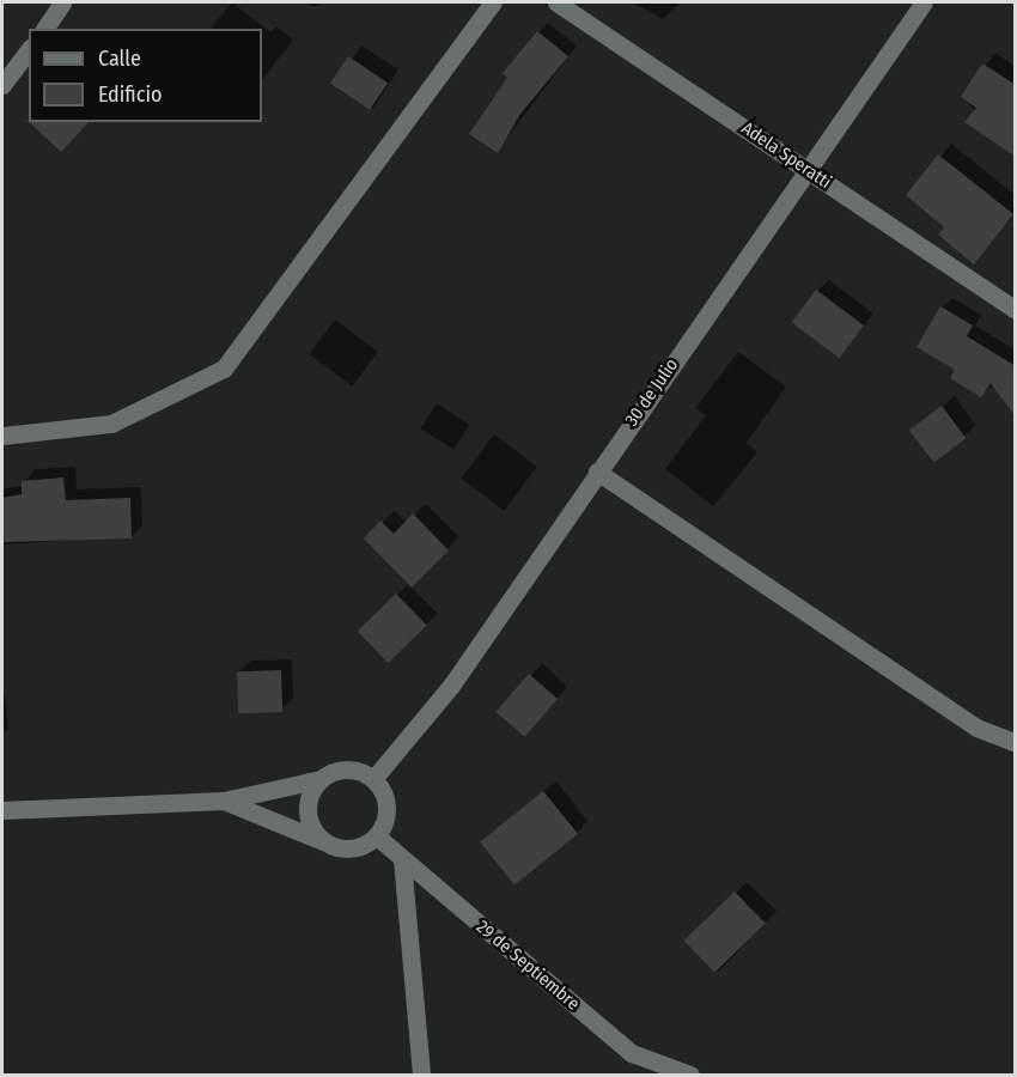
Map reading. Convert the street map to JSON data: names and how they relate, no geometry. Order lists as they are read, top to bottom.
{
  "streets": {
    "street": ["Adela Speratti", "30 de Julio", "29 de Septiembre"]
  },
  "crossings": [
    ["Adela Speratti", "30 de Julio"],
    ["30 de Julio", "29 de Septiembre"]
  ],
  "legend": ["Calle", "Edificio"]
}
